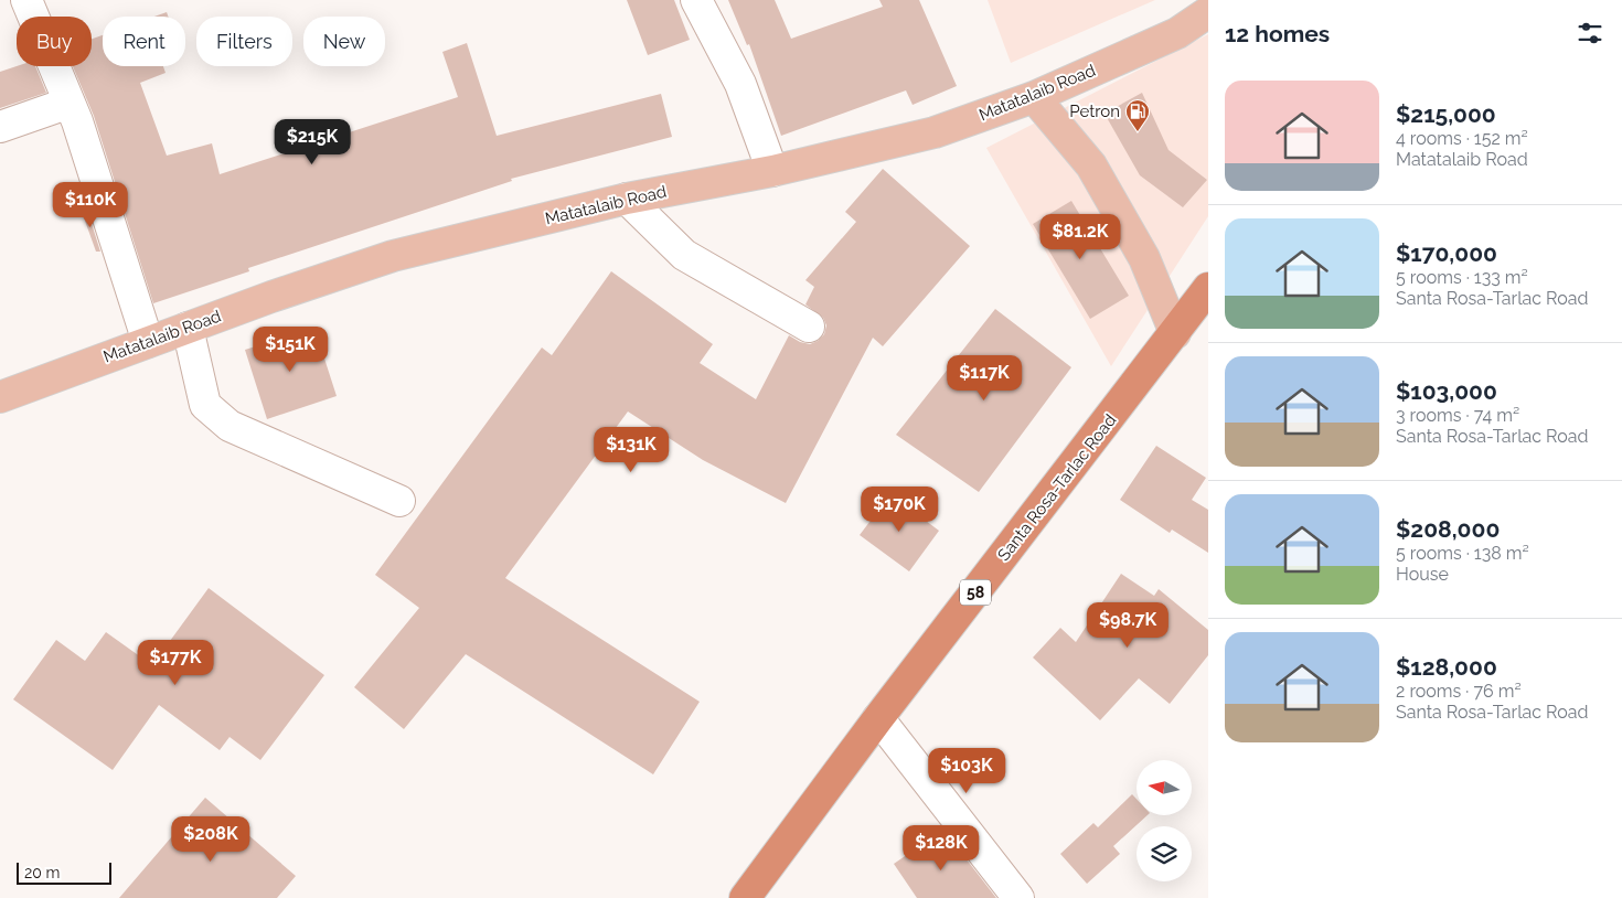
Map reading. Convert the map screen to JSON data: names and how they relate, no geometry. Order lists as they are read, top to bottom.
{
  "streets": {
    "highway": ["Santa Rosa-Tarlac Road", "58"],
    "main road": ["Matatalaib Road"]
  },
  "places": {
    "fuel station": ["Petron"]
  },
  "scale_bar": "20 m",
  "north": "left",
  "page": {
    "heading": "12 homes",
    "chip": [
      "Buy",
      "Rent",
      "Filters",
      "New"
    ],
    "list": [
      {
        "name": "$215,000",
        "note": "4 rooms · 152 m² · Matatalaib Road"
      },
      {
        "name": "$170,000",
        "note": "5 rooms · 133 m² · Santa Rosa-Tarlac Road"
      },
      {
        "name": "$103,000",
        "note": "3 rooms · 74 m² · Santa Rosa-Tarlac Road"
      },
      {
        "name": "$208,000",
        "note": "5 rooms · 138 m² · House"
      },
      {
        "name": "$128,000",
        "note": "2 rooms · 76 m² · Santa Rosa-Tarlac Road"
      }
    ],
    "price": [
      "$215K",
      "$110K",
      "$81.2K",
      "$151K",
      "$117K",
      "$131K",
      "$170K",
      "$98.7K",
      "$177K",
      "$103K",
      "$208K",
      "$128K"
    ],
    "scale": "20 m"
  }
}
